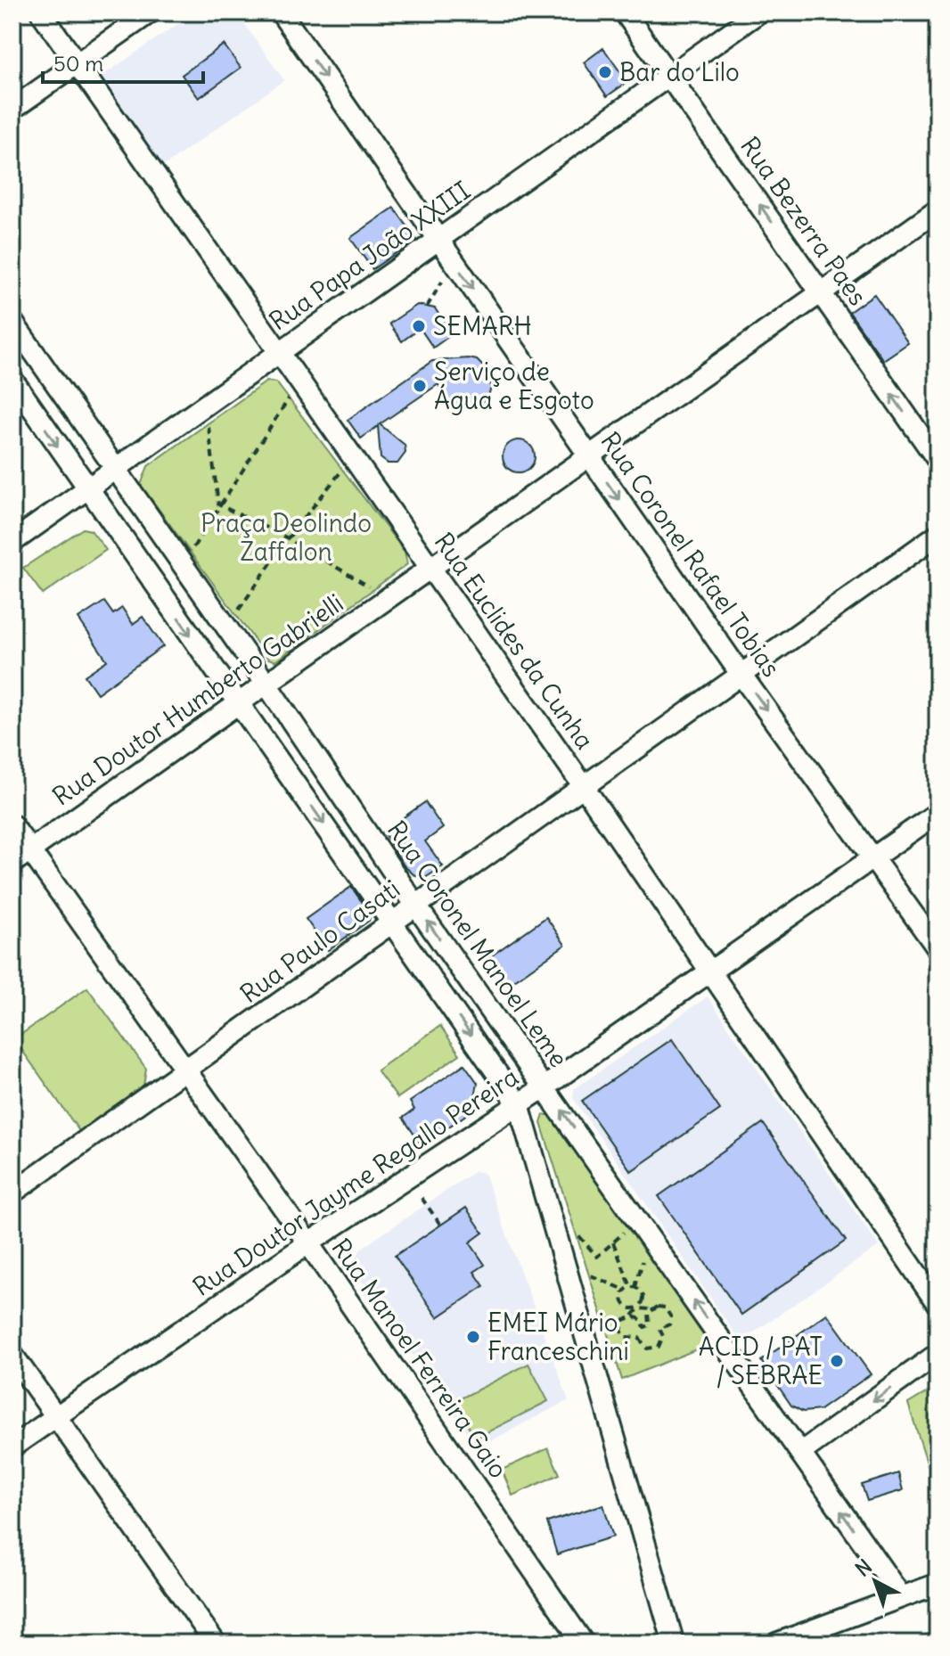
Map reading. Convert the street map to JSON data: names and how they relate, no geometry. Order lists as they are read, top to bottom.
{
  "streets": {
    "street": [
      "Rua Bezerra Paes",
      "Rua Papa João XXIII",
      "Rua Coronel Rafael Tobias",
      "Rua Euclides da Cunha",
      "Rua Doutor Humberto Gabrielli",
      "Rua Paulo Casati",
      "Rua Coronel Manoel Leme",
      "Rua Doutor Jayme Regallo Pereira",
      "Rua Manoel Ferreira Gaio"
    ]
  },
  "crossings": [
    ["Rua Bezerra Paes", "Rua Papa João XXIII"],
    ["Rua Bezerra Paes", "Rua Doutor Humberto Gabrielli"],
    ["Rua Papa João XXIII", "Rua Coronel Rafael Tobias"],
    ["Rua Papa João XXIII", "Rua Euclides da Cunha"],
    ["Rua Papa João XXIII", "Rua Coronel Manoel Leme"],
    ["Rua Coronel Rafael Tobias", "Rua Doutor Humberto Gabrielli"],
    ["Rua Coronel Rafael Tobias", "Rua Paulo Casati"],
    ["Rua Coronel Rafael Tobias", "Rua Doutor Jayme Regallo Pereira"],
    ["Rua Euclides da Cunha", "Rua Doutor Humberto Gabrielli"],
    ["Rua Euclides da Cunha", "Rua Paulo Casati"],
    ["Rua Euclides da Cunha", "Rua Doutor Jayme Regallo Pereira"],
    ["Rua Doutor Humberto Gabrielli", "Rua Coronel Manoel Leme"],
    ["Rua Doutor Humberto Gabrielli", "Rua Manoel Ferreira Gaio"],
    ["Rua Paulo Casati", "Rua Coronel Manoel Leme"],
    ["Rua Paulo Casati", "Rua Manoel Ferreira Gaio"],
    ["Rua Coronel Manoel Leme", "Rua Doutor Jayme Regallo Pereira"],
    ["Rua Doutor Jayme Regallo Pereira", "Rua Manoel Ferreira Gaio"]
  ],
  "one_way": ["Rua Bezerra Paes", "Rua Coronel Rafael Tobias"],
  "parks": ["Praça Deolindo Zaffalon"],
  "places": [
    "Bar do Lilo",
    "SEMARH",
    "Serviço de Água e Esgoto",
    "EMEI Mário Franceschini",
    "ACID / PAT / SEBRAE"
  ],
  "scale_bar": "50 m",
  "north": "top left"
}
